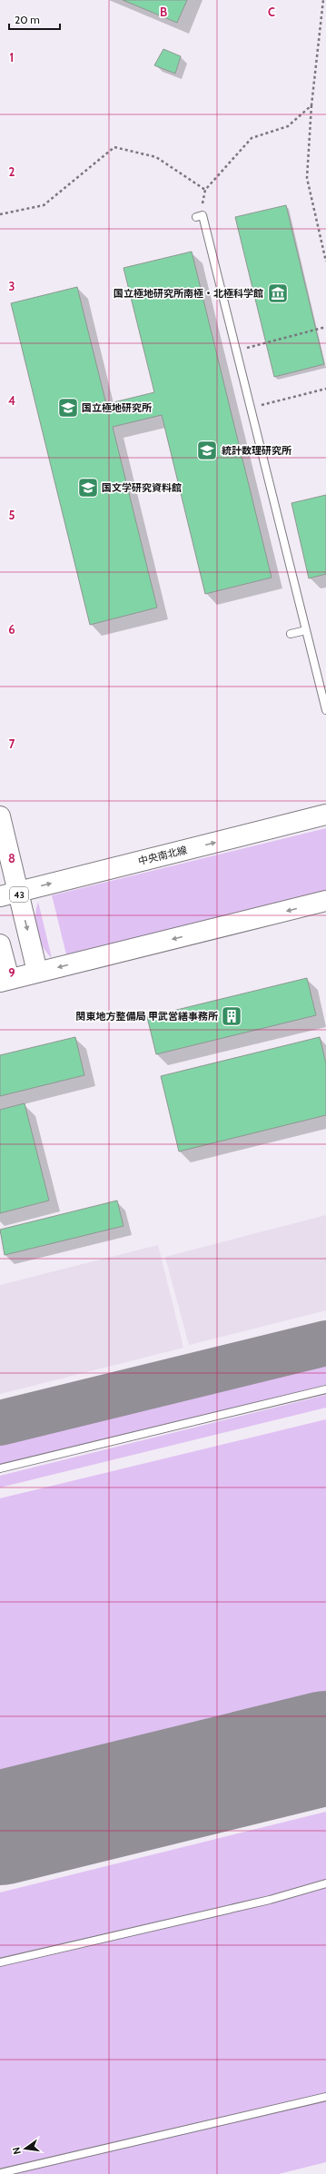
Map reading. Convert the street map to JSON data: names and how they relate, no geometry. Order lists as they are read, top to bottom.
{
  "streets": {
    "main road": ["中央南北線", "43"]
  },
  "crossings": [
    ["中央南北線", "43"]
  ],
  "places": {
    "museum": ["国立極地研究所南極・北極科学館"],
    "school or university": ["国立極地研究所", "統計数理研究所", "国文学研究資料館"],
    "building": ["関東地方整備局 甲武営繕事務所"]
  },
  "scale_bar": "20 m",
  "north": "left",
  "grid": {
    "columns": ["B", "C"],
    "rows": [
      "1",
      "2",
      "3",
      "4",
      "5",
      "6",
      "7",
      "8",
      "9"
    ]
  }
}
